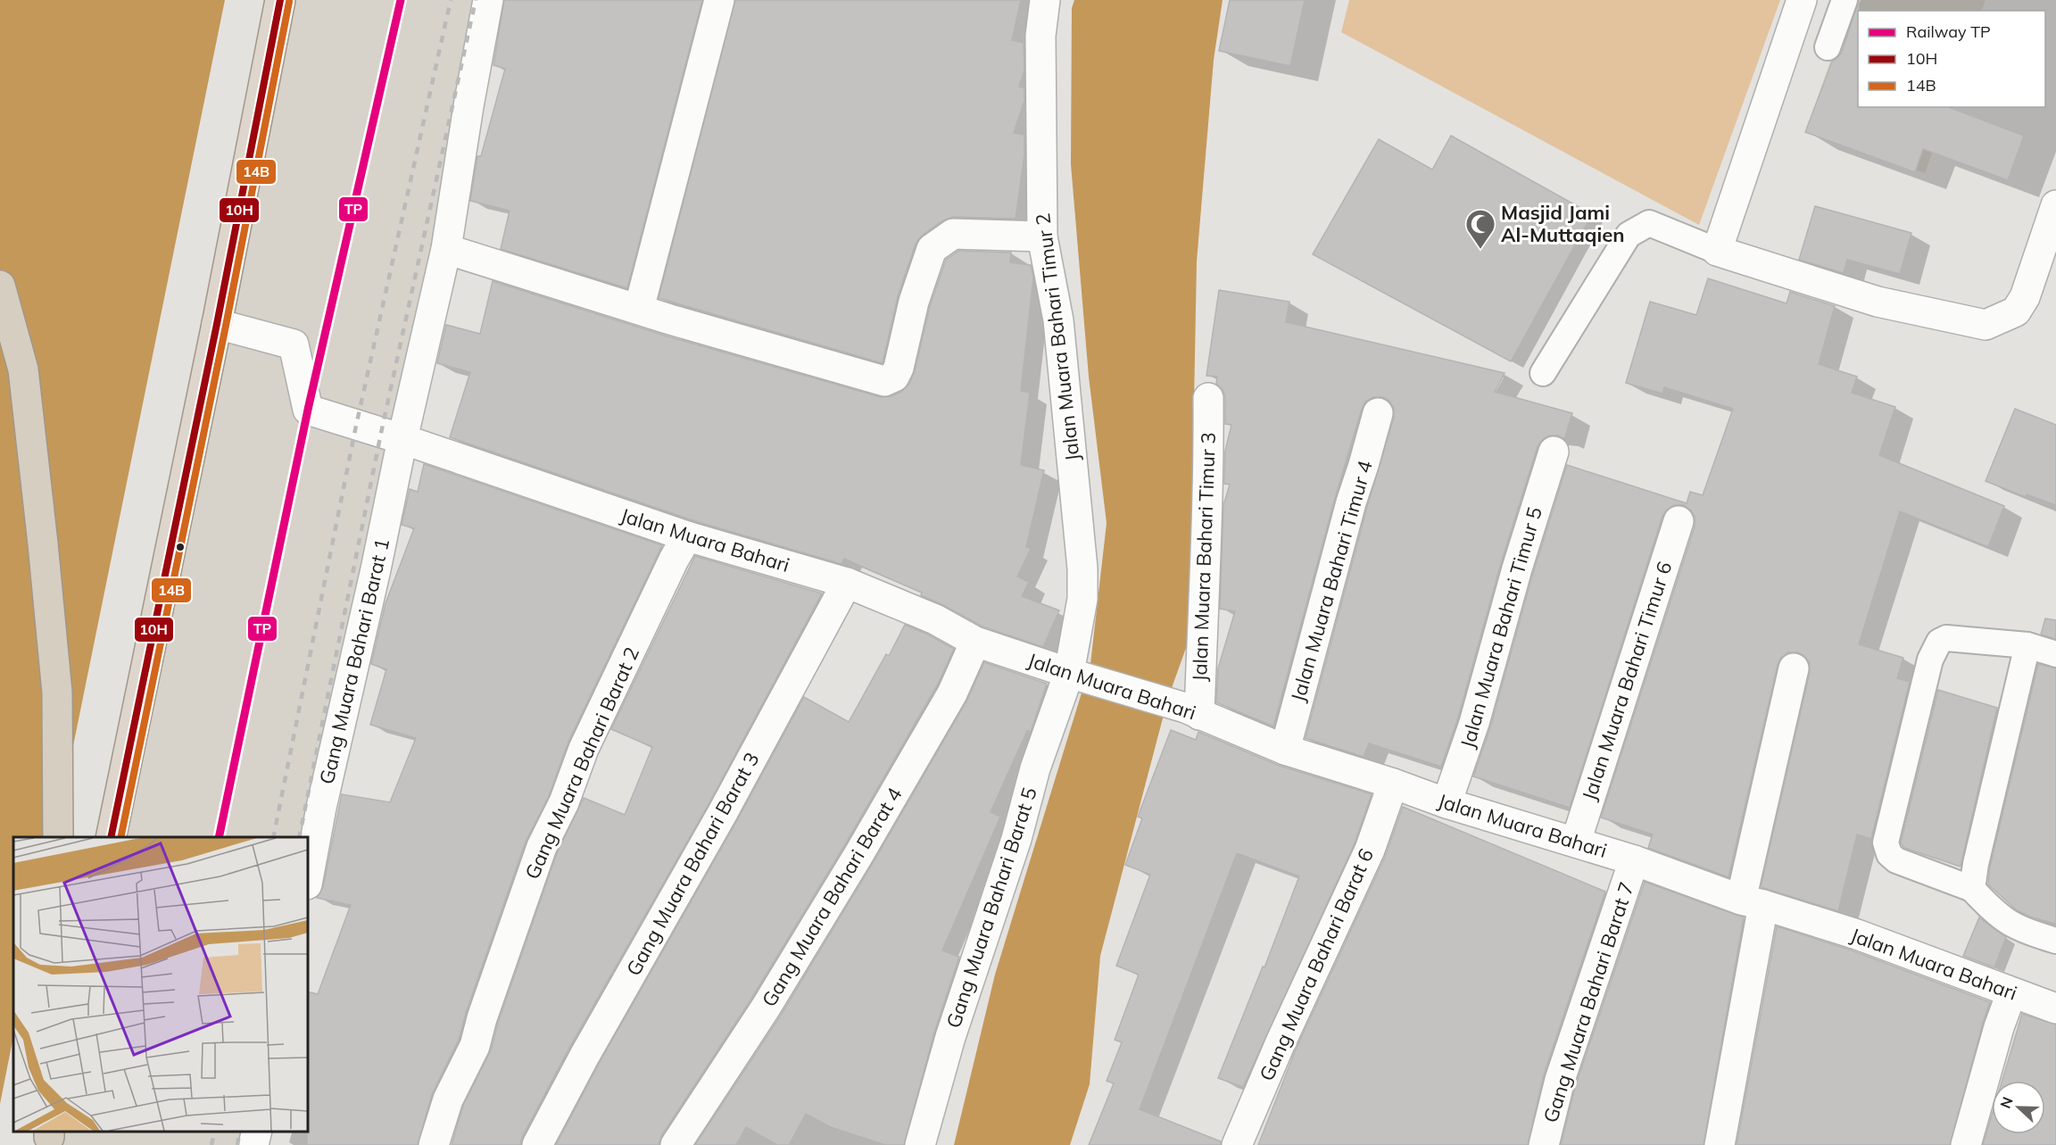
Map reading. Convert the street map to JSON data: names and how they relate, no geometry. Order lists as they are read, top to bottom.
{
  "streets": {
    "street": [
      "Jalan Muara Bahari Timur 2",
      "Jalan Muara Bahari",
      "Jalan Muara Bahari Timur 3",
      "Jalan Muara Bahari Timur 4",
      "Jalan Muara Bahari Timur 5",
      "Gang Muara Bahari Barat 1",
      "Jalan Muara Bahari Timur 6",
      "Gang Muara Bahari Barat 2",
      "Gang Muara Bahari Barat 3",
      "Gang Muara Bahari Barat 4",
      "Gang Muara Bahari Barat 5",
      "Gang Muara Bahari Barat 6",
      "Gang Muara Bahari Barat 7"
    ]
  },
  "crossings": [
    ["Jalan Muara Bahari Timur 2", "Jalan Muara Bahari"],
    ["Jalan Muara Bahari Timur 2", "Gang Muara Bahari Barat 5"],
    ["Jalan Muara Bahari", "Jalan Muara Bahari Timur 3"],
    ["Jalan Muara Bahari", "Jalan Muara Bahari Timur 4"],
    ["Jalan Muara Bahari", "Jalan Muara Bahari Timur 5"],
    ["Jalan Muara Bahari", "Gang Muara Bahari Barat 1"],
    ["Jalan Muara Bahari", "Jalan Muara Bahari Timur 6"],
    ["Jalan Muara Bahari", "Gang Muara Bahari Barat 2"],
    ["Jalan Muara Bahari", "Gang Muara Bahari Barat 3"],
    ["Jalan Muara Bahari", "Gang Muara Bahari Barat 4"],
    ["Jalan Muara Bahari", "Gang Muara Bahari Barat 5"],
    ["Jalan Muara Bahari", "Gang Muara Bahari Barat 6"],
    ["Jalan Muara Bahari", "Gang Muara Bahari Barat 7"]
  ],
  "places": {
    "mosque": ["Masjid Jami Al-Muttaqien"]
  },
  "lines": ["rail line TP", "transit line 10H", "transit line 14B"],
  "legend": ["Railway TP", "10H", "14B"],
  "north": "left"
}
